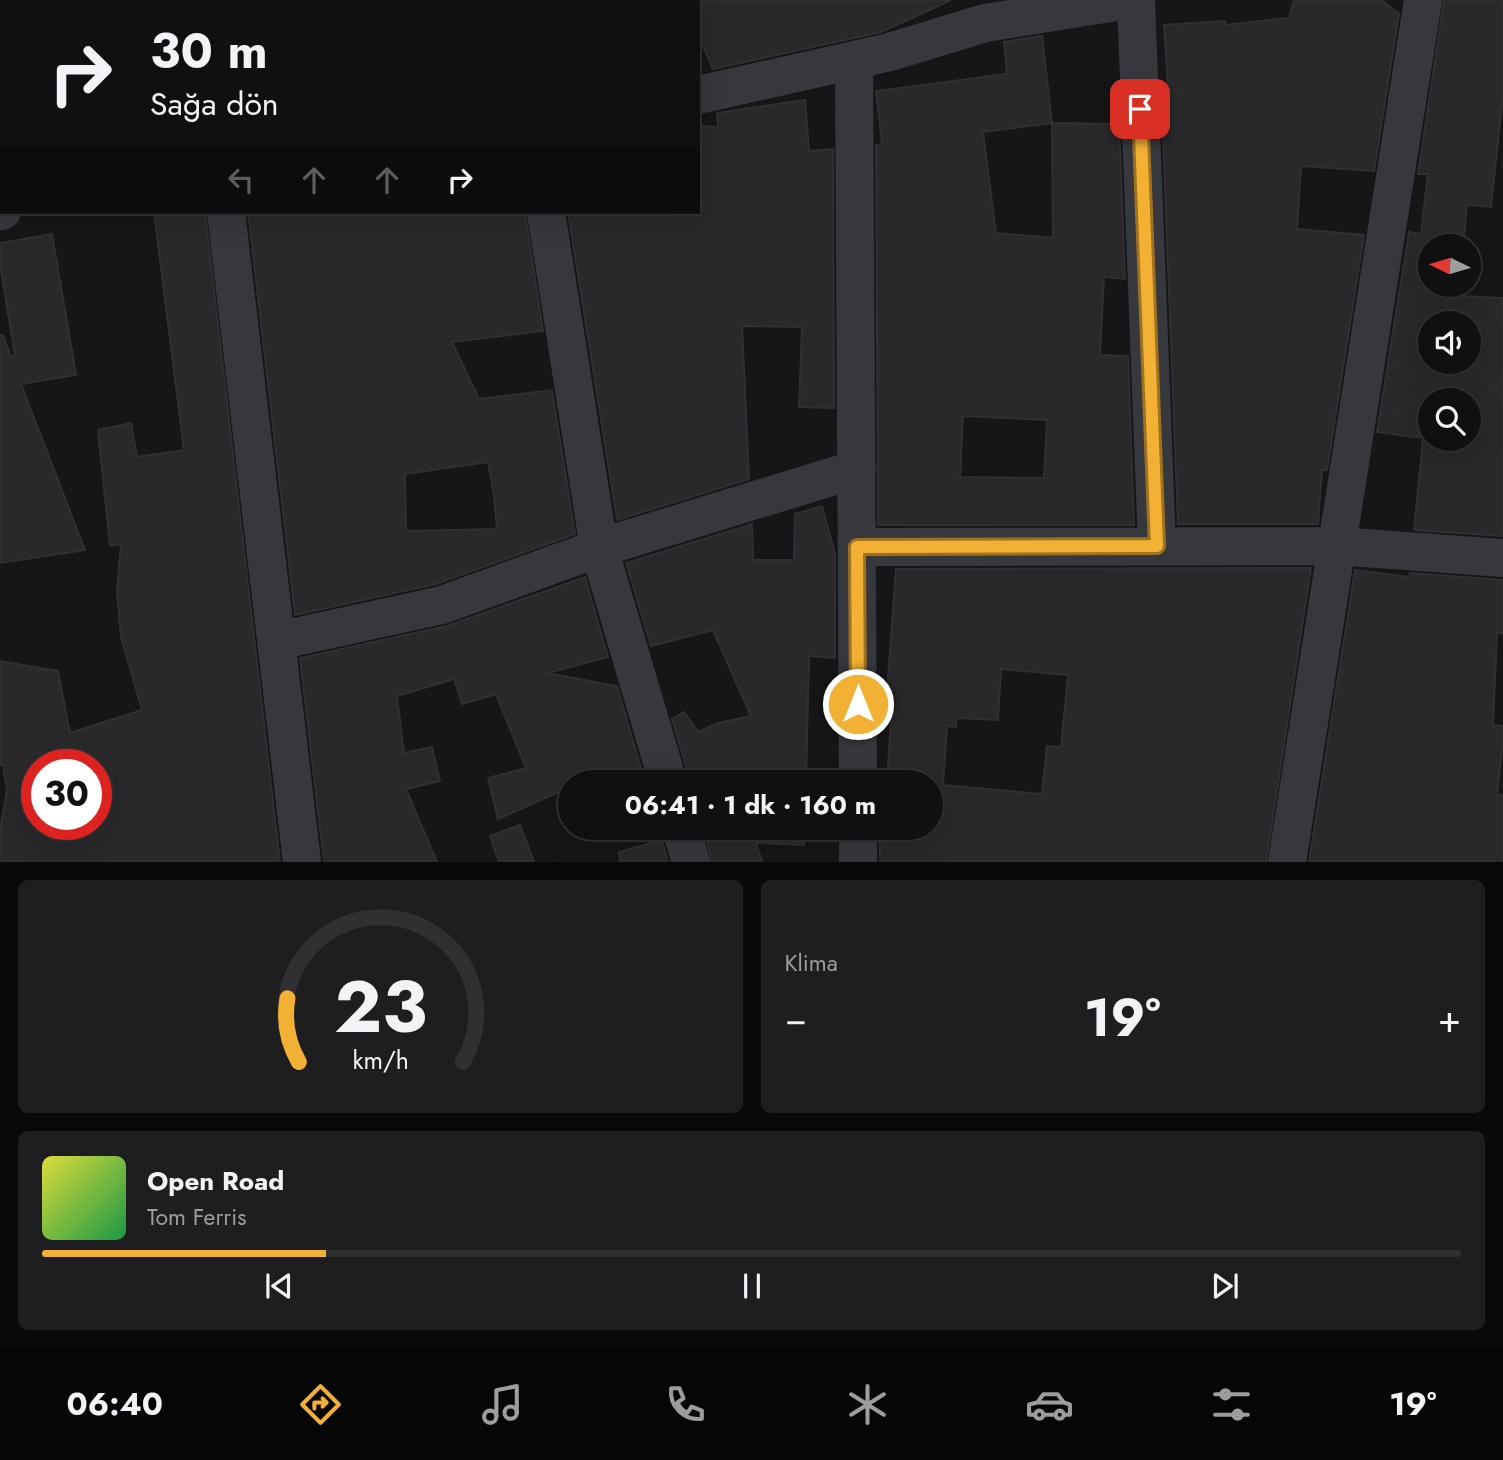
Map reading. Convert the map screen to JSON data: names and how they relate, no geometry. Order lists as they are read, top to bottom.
{
  "north": "left",
  "page": {
    "turn": ["30 m", "Sağa dön"],
    "limit": "30",
    "trip": "06:41 · 1 dk · 160 m",
    "tile": "Klima",
    "heat": ["−", "19°", "+"],
    "song": ["Open Road", "Tom Ferris"],
    "tabs": ["06:40", "19°"],
    "gauge": ["23", "km/h"]
  }
}
